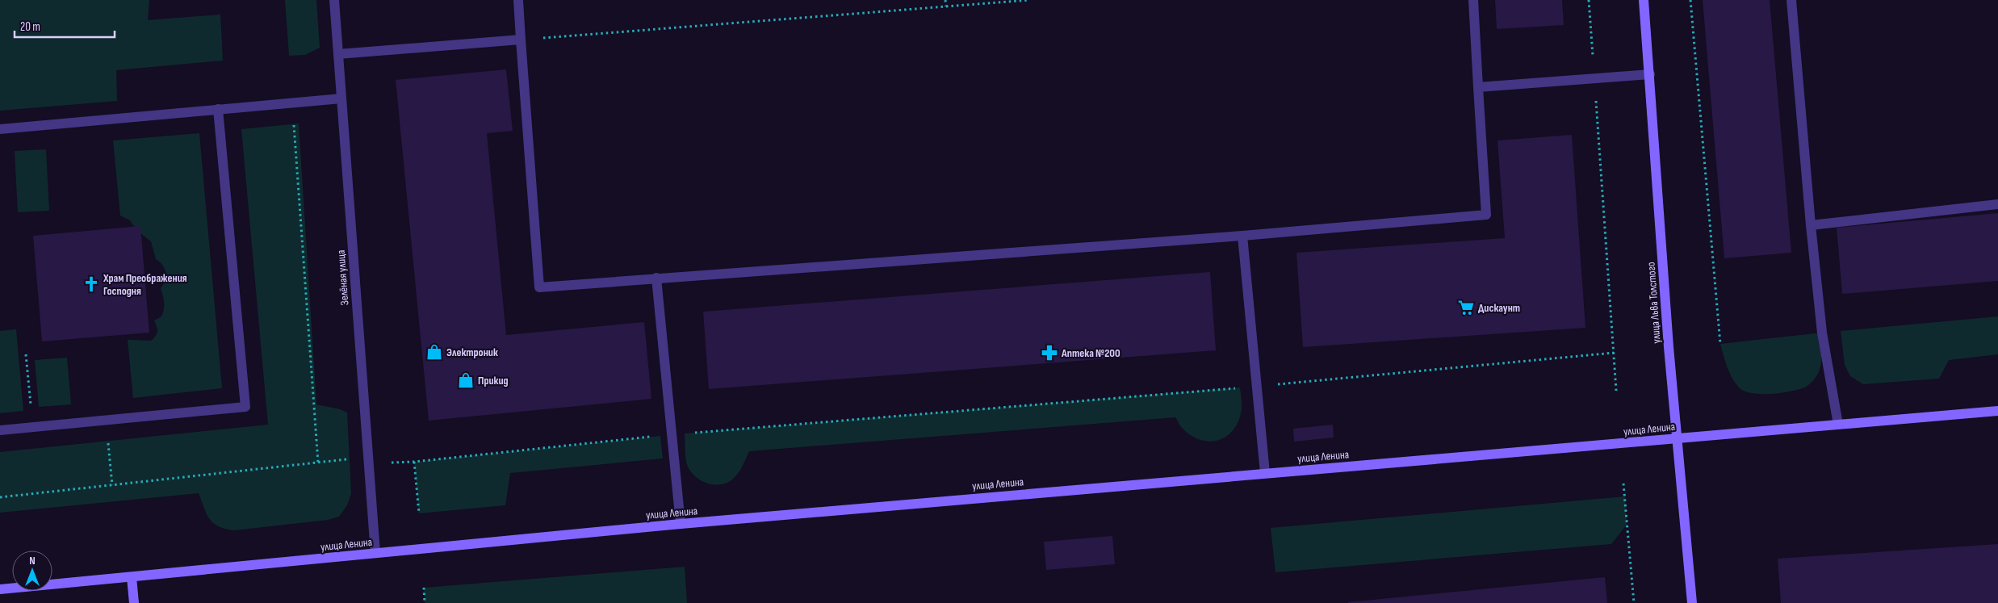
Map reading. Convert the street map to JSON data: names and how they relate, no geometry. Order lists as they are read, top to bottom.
{
  "streets": {
    "main road": ["улица Льва Толстого", "улица Ленина"],
    "street": ["Зелёная улица"]
  },
  "crossings": [
    ["Зелёная улица", "улица Ленина"],
    ["улица Льва Толстого", "улица Ленина"]
  ],
  "places": {
    "church": ["Храм Преображения Господня"],
    "supermarket": ["Дискаунт"],
    "shop": ["Электроник", "Прикид"],
    "pharmacy": ["Аптека №200"]
  },
  "scale_bar": "20 m",
  "north": "top"
}
